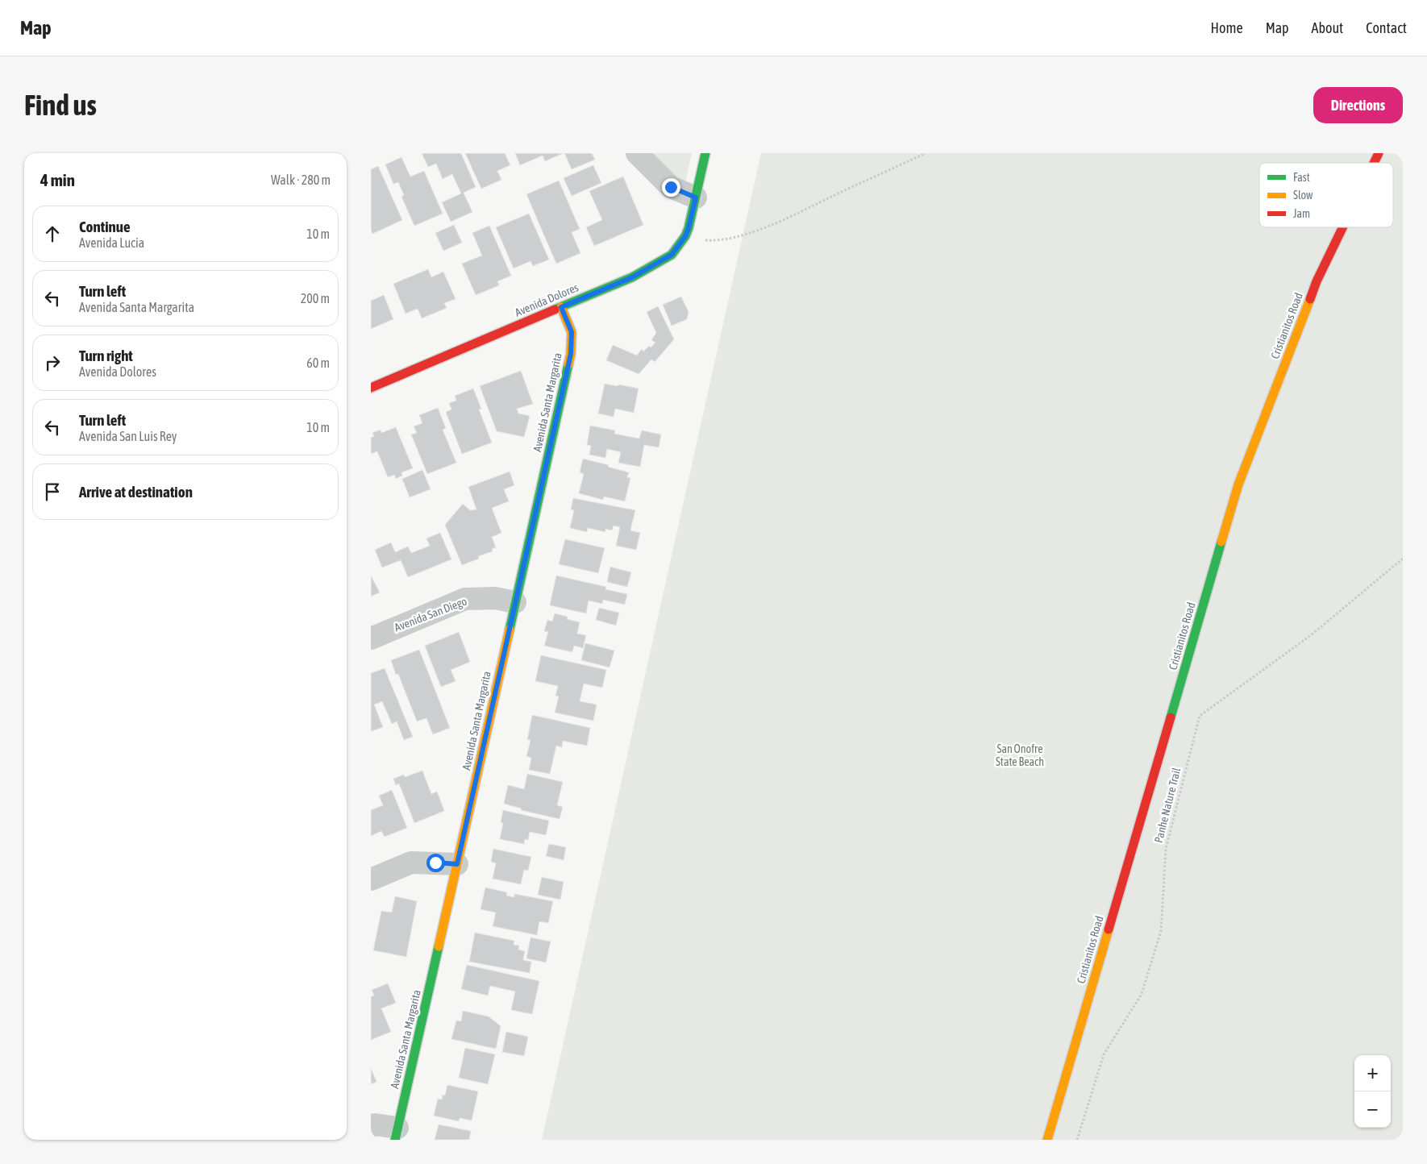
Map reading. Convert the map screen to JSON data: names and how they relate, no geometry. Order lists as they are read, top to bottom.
{
  "streets": {
    "street": [
      "Avenida Dolores",
      "Cristianitos Road",
      "Avenida Santa Margarita",
      "Avenida San Diego"
    ],
    "path": ["Panhe Nature Trail"]
  },
  "crossings": [
    ["Avenida Dolores", "Avenida Santa Margarita"],
    ["Avenida Santa Margarita", "Avenida San Diego"]
  ],
  "parks": ["San Onofre State Beach"],
  "legend": ["Fast", "Slow", "Jam"],
  "page": {
    "header": "Map",
    "nav": [
      "Home",
      "Map",
      "About",
      "Contact"
    ],
    "buttons": "Directions",
    "title": "Find us",
    "heading": ["4 min", "Walk · 280 m"],
    "list": [
      ["Continue", "Avenida Lucia", "10 m"],
      ["Turn left", "Avenida Santa Margarita", "200 m"],
      ["Turn right", "Avenida Dolores", "60 m"],
      ["Turn left", "Avenida San Luis Rey", "10 m"],
      "Arrive at destination"
    ],
    "map_buttons": ["+", "−"]
  }
}
